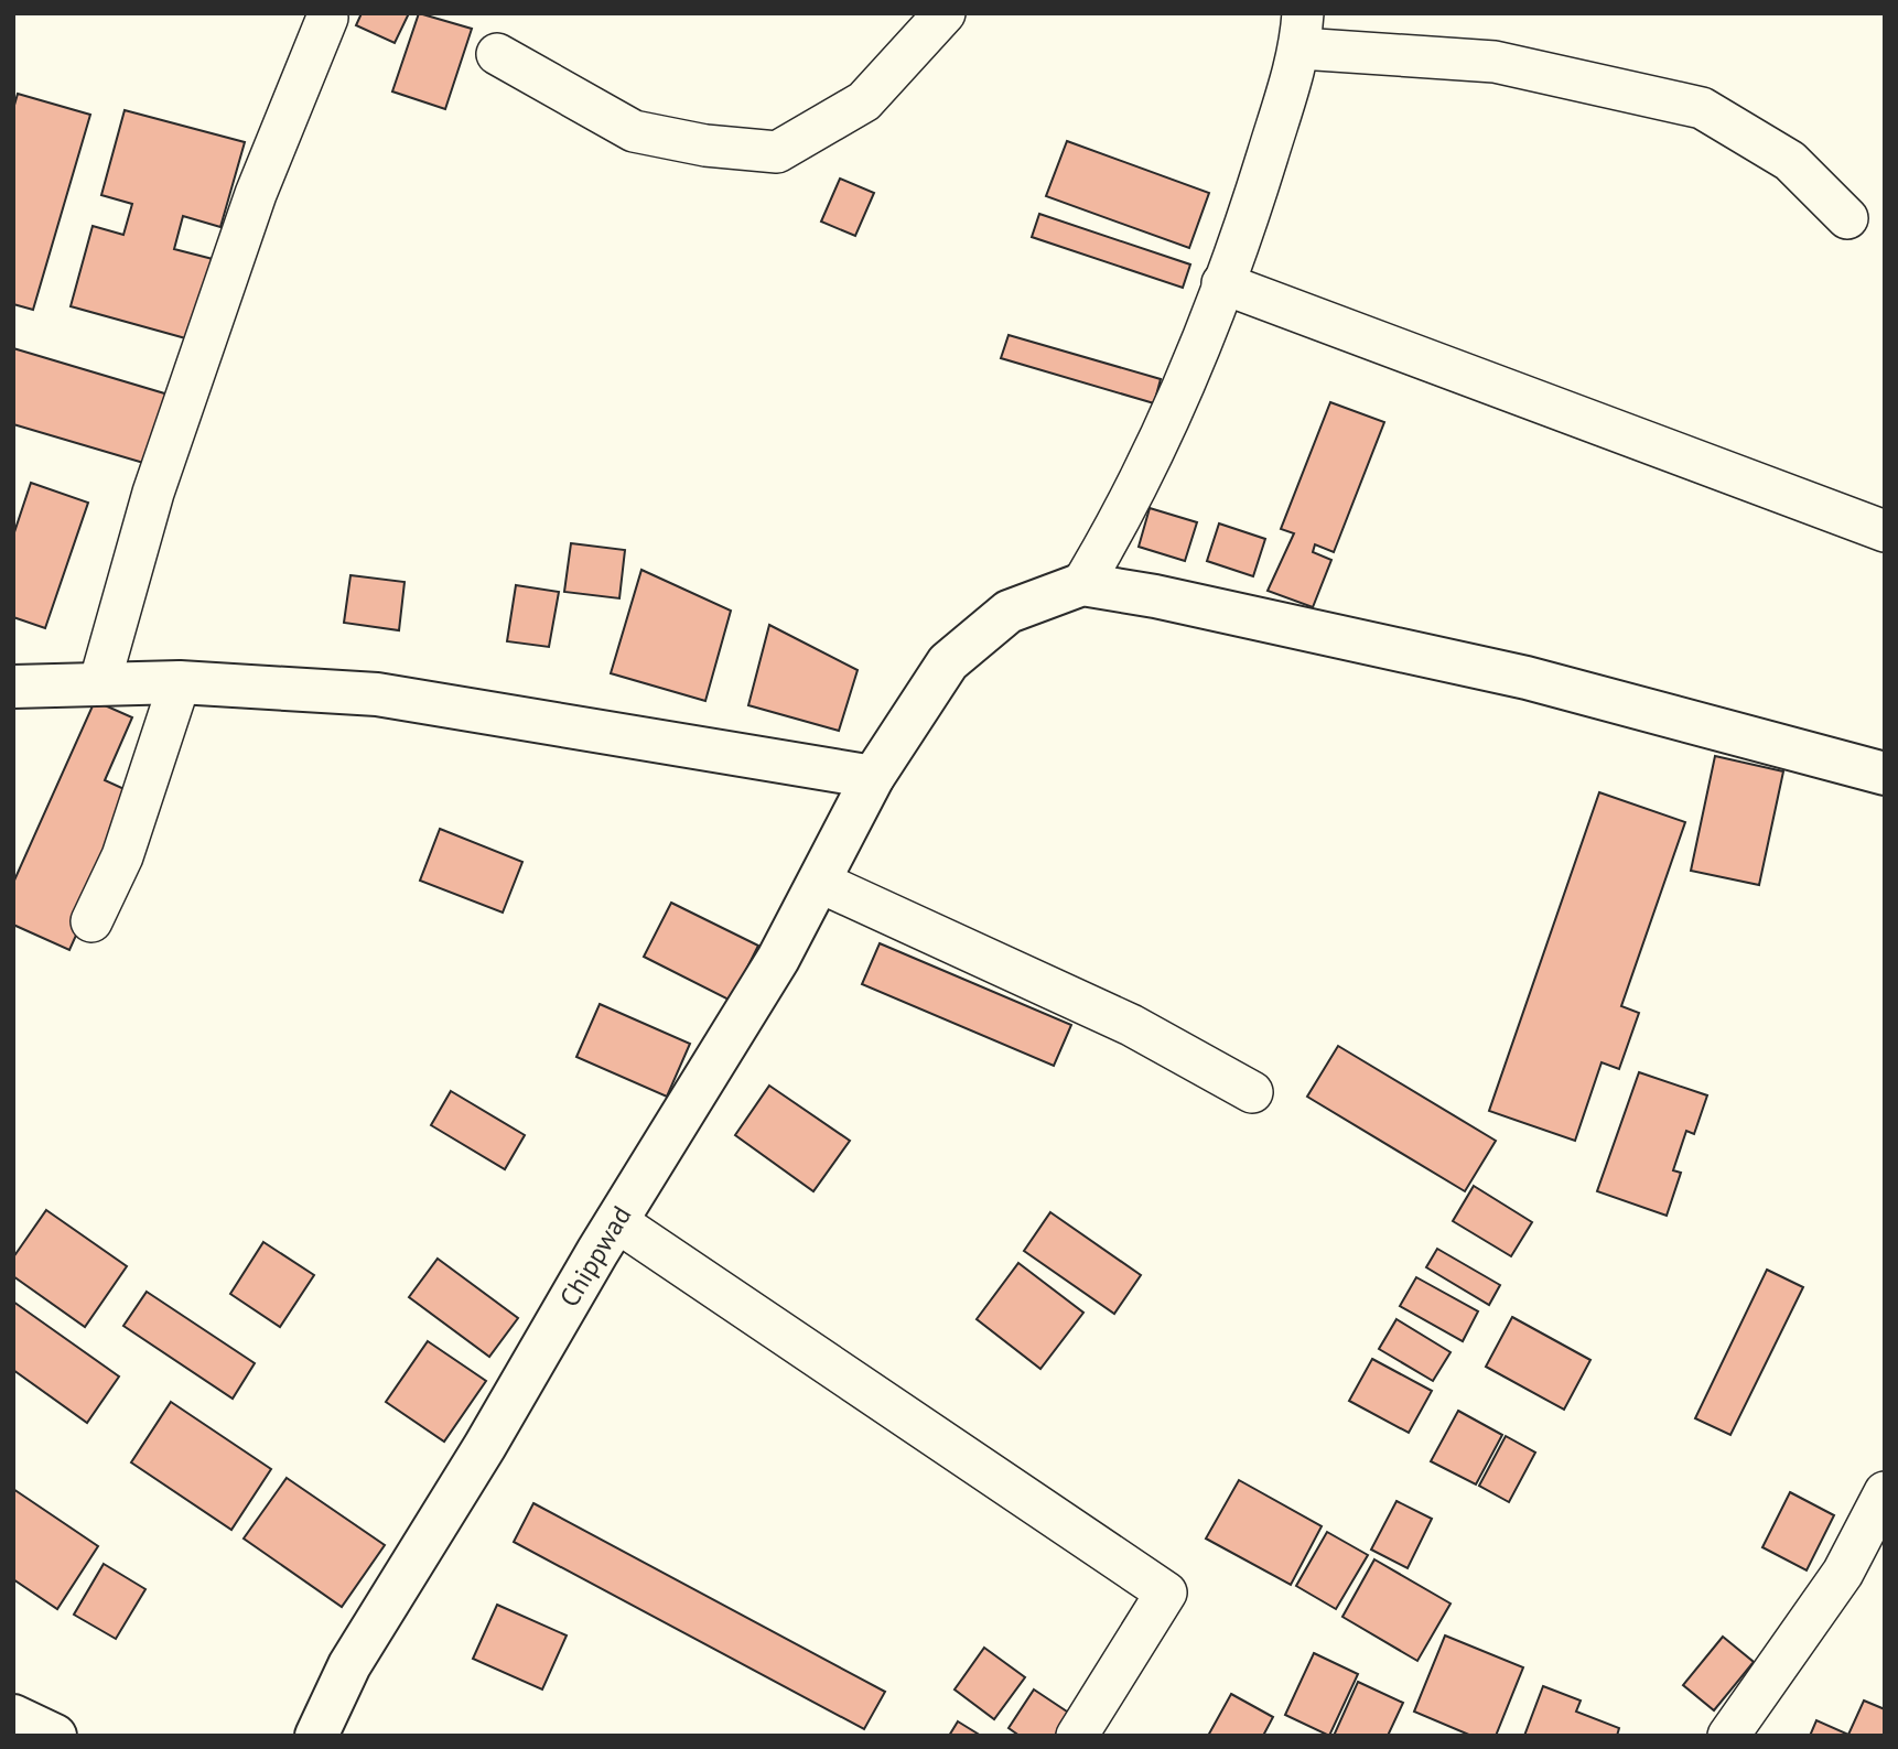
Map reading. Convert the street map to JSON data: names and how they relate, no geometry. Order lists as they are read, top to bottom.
{
  "streets": {
    "main road": ["Chippwad"]
  }
}
